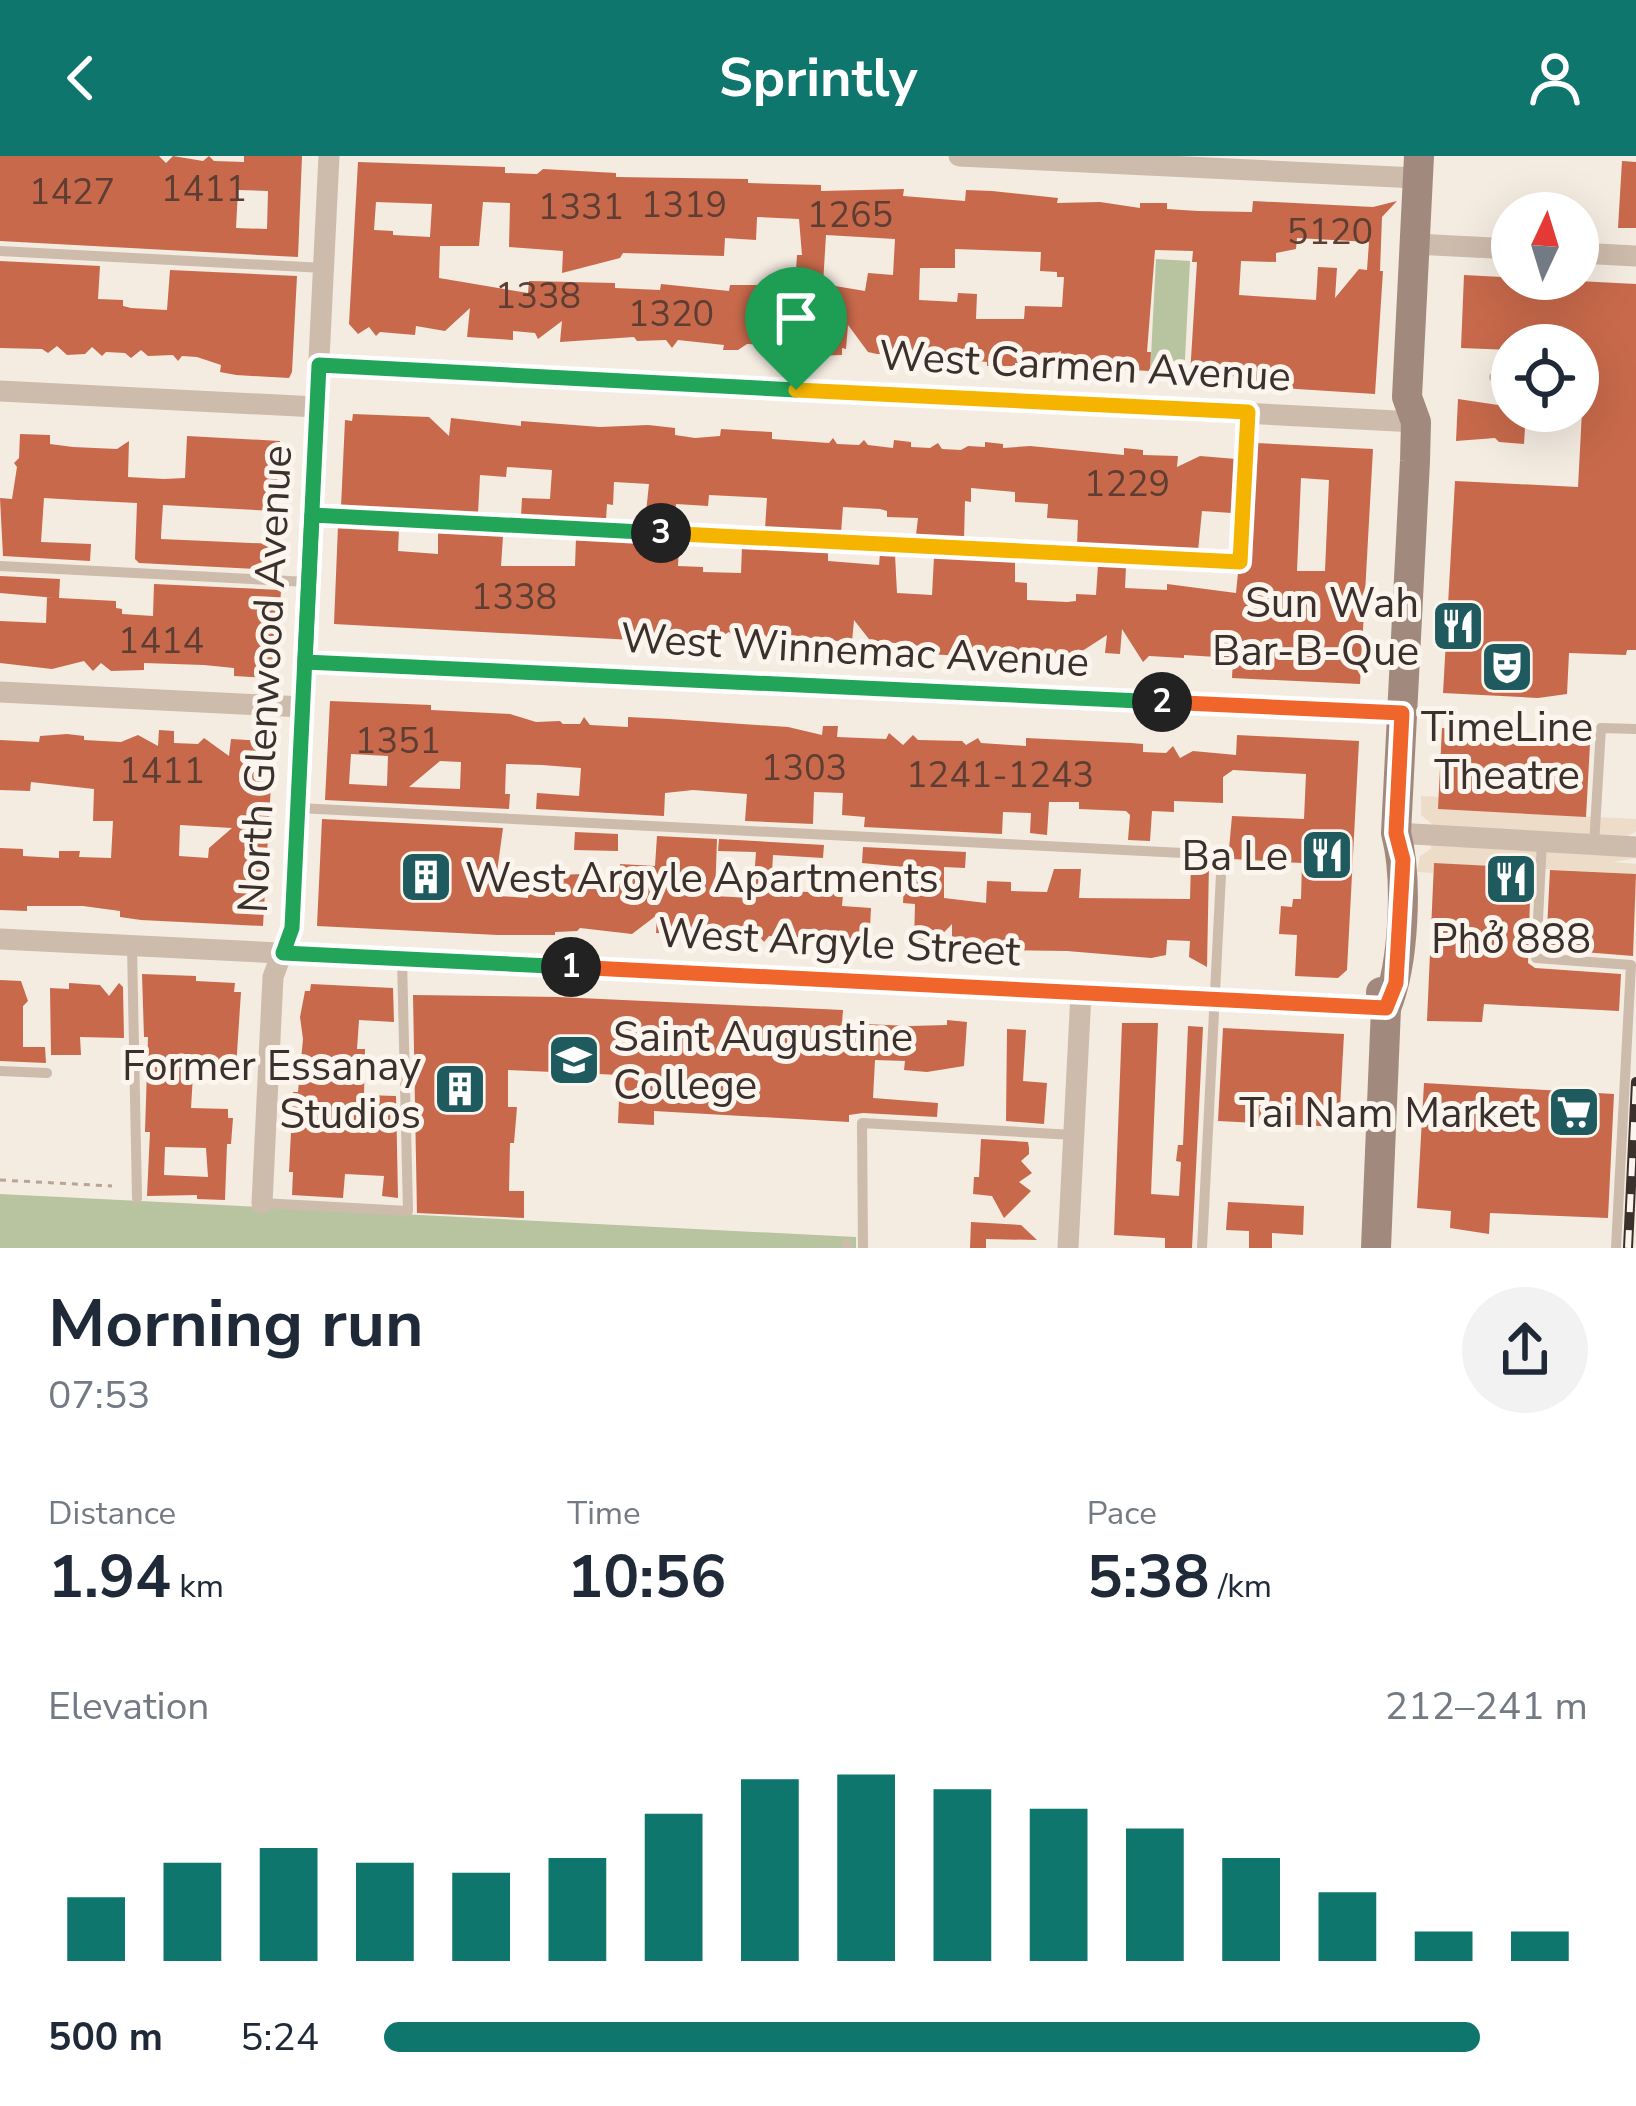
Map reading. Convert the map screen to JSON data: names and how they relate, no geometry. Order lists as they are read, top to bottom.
{
  "streets": {
    "street": [
      "West Carmen Avenue",
      "West Winnemac Avenue",
      "North Glenwood Avenue",
      "West Argyle Street"
    ]
  },
  "crossings": [
    ["West Carmen Avenue", "North Glenwood Avenue"],
    ["West Winnemac Avenue", "North Glenwood Avenue"],
    ["North Glenwood Avenue", "West Argyle Street"]
  ],
  "places": {
    "restaurant": ["Sun Wah Bar-B-Que", "Ba Le", "Phở 888"],
    "theatre": ["TimeLine Theatre"],
    "building": ["West Argyle Apartments", "Former Essanay Studios"],
    "school or university": ["Saint Augustine College"],
    "supermarket": ["Tai Nam Market"]
  },
  "house_numbers": [
    "1411",
    "1427",
    "1319",
    "1331",
    "1265",
    "5120",
    "1338",
    "1320",
    "1229",
    "1338",
    "1414",
    "1351",
    "1303",
    "1411",
    "1241-1243"
  ],
  "north": "top",
  "page": {
    "header": "Sprintly",
    "pins": ["3", "2", "1"],
    "heading": ["Morning run", "07:53"],
    "stats": [
      ["Distance", "1.94 km"],
      ["Time", "10:56"],
      ["Pace", "5:38 /km"]
    ],
    "chart": ["Elevation", "212–241 m"],
    "list": [
      {
        "name": "500 m",
        "note": "5:24"
      }
    ]
  }
}
